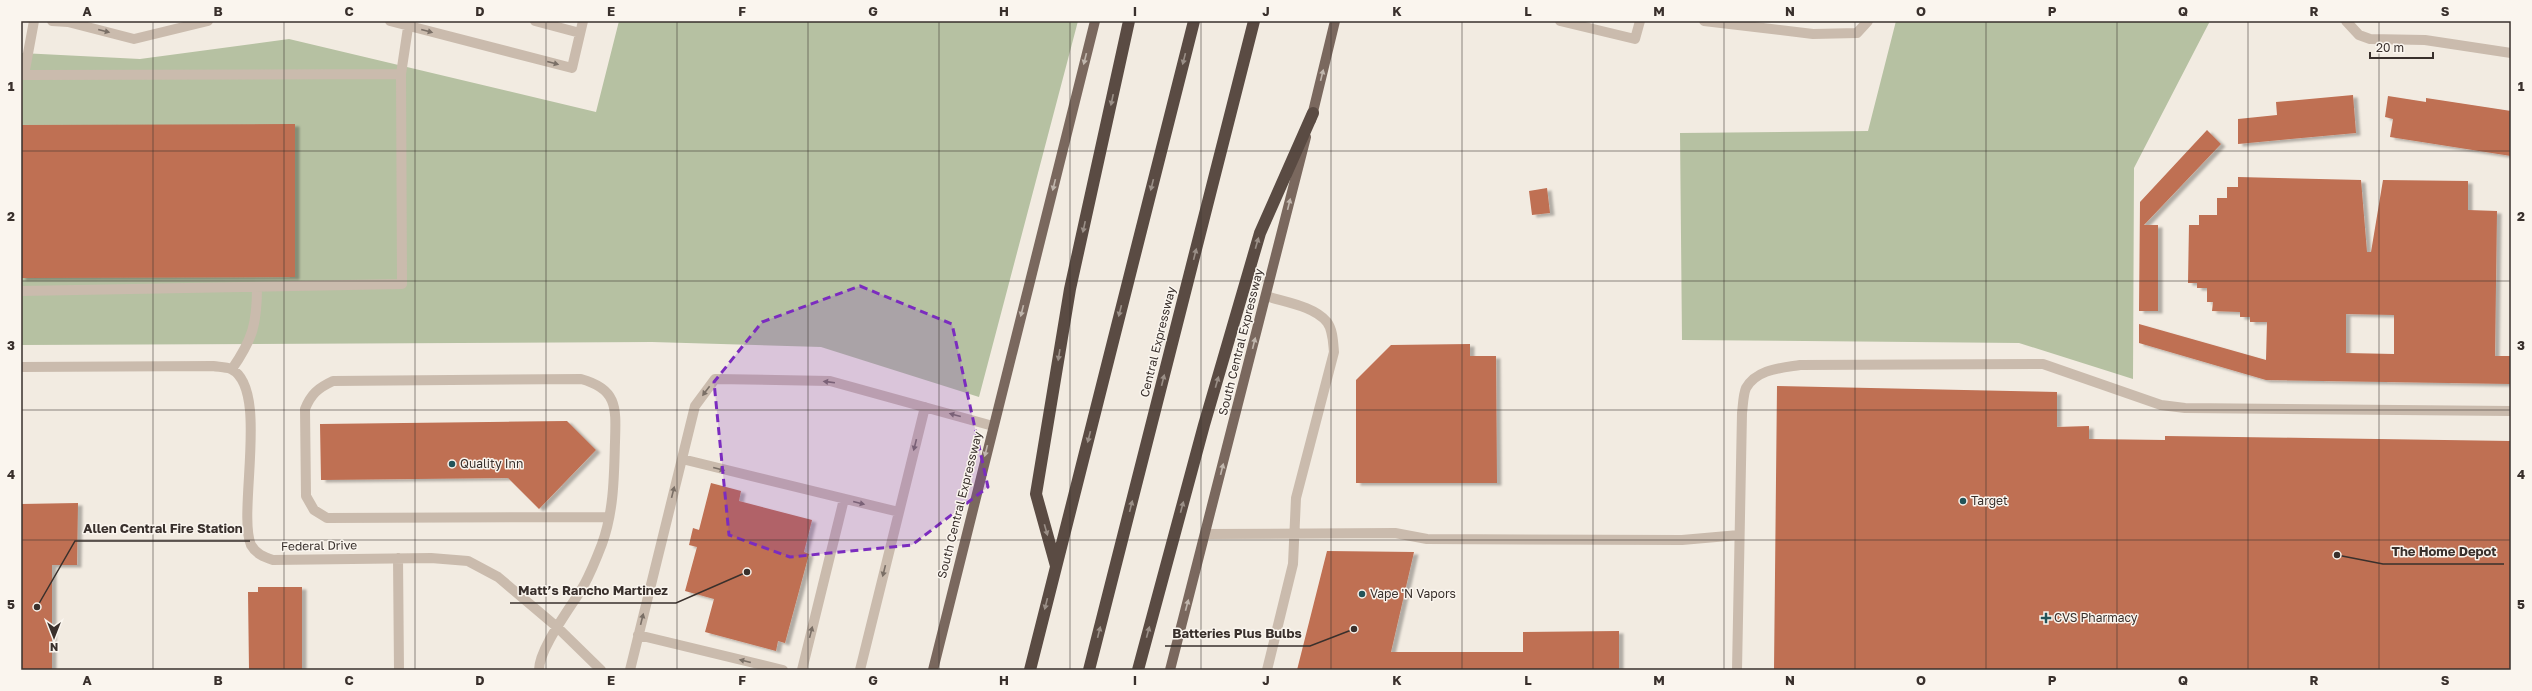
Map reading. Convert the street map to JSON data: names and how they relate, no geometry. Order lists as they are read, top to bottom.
{
  "streets": {
    "highway": ["Central Expressway"],
    "main road": ["South Central Expressway"],
    "street": ["Federal Drive"]
  },
  "places": {
    "other": [
      "Quality Inn",
      "Target",
      "The Home Depot",
      "Matt’s Rancho Martinez",
      "Vape 'N Vapors",
      "Allen Central Fire Station",
      "Batteries Plus Bulbs"
    ],
    "health": ["CVS Pharmacy"]
  },
  "scale_bar": "20 m",
  "north": "bottom",
  "grid": {
    "columns": [
      "A",
      "B",
      "C",
      "D",
      "E",
      "F",
      "G",
      "H",
      "I",
      "J",
      "K",
      "L",
      "M",
      "N",
      "O",
      "P",
      "Q",
      "R",
      "S"
    ],
    "rows": [
      "1",
      "2",
      "3",
      "4",
      "5"
    ]
  }
}
